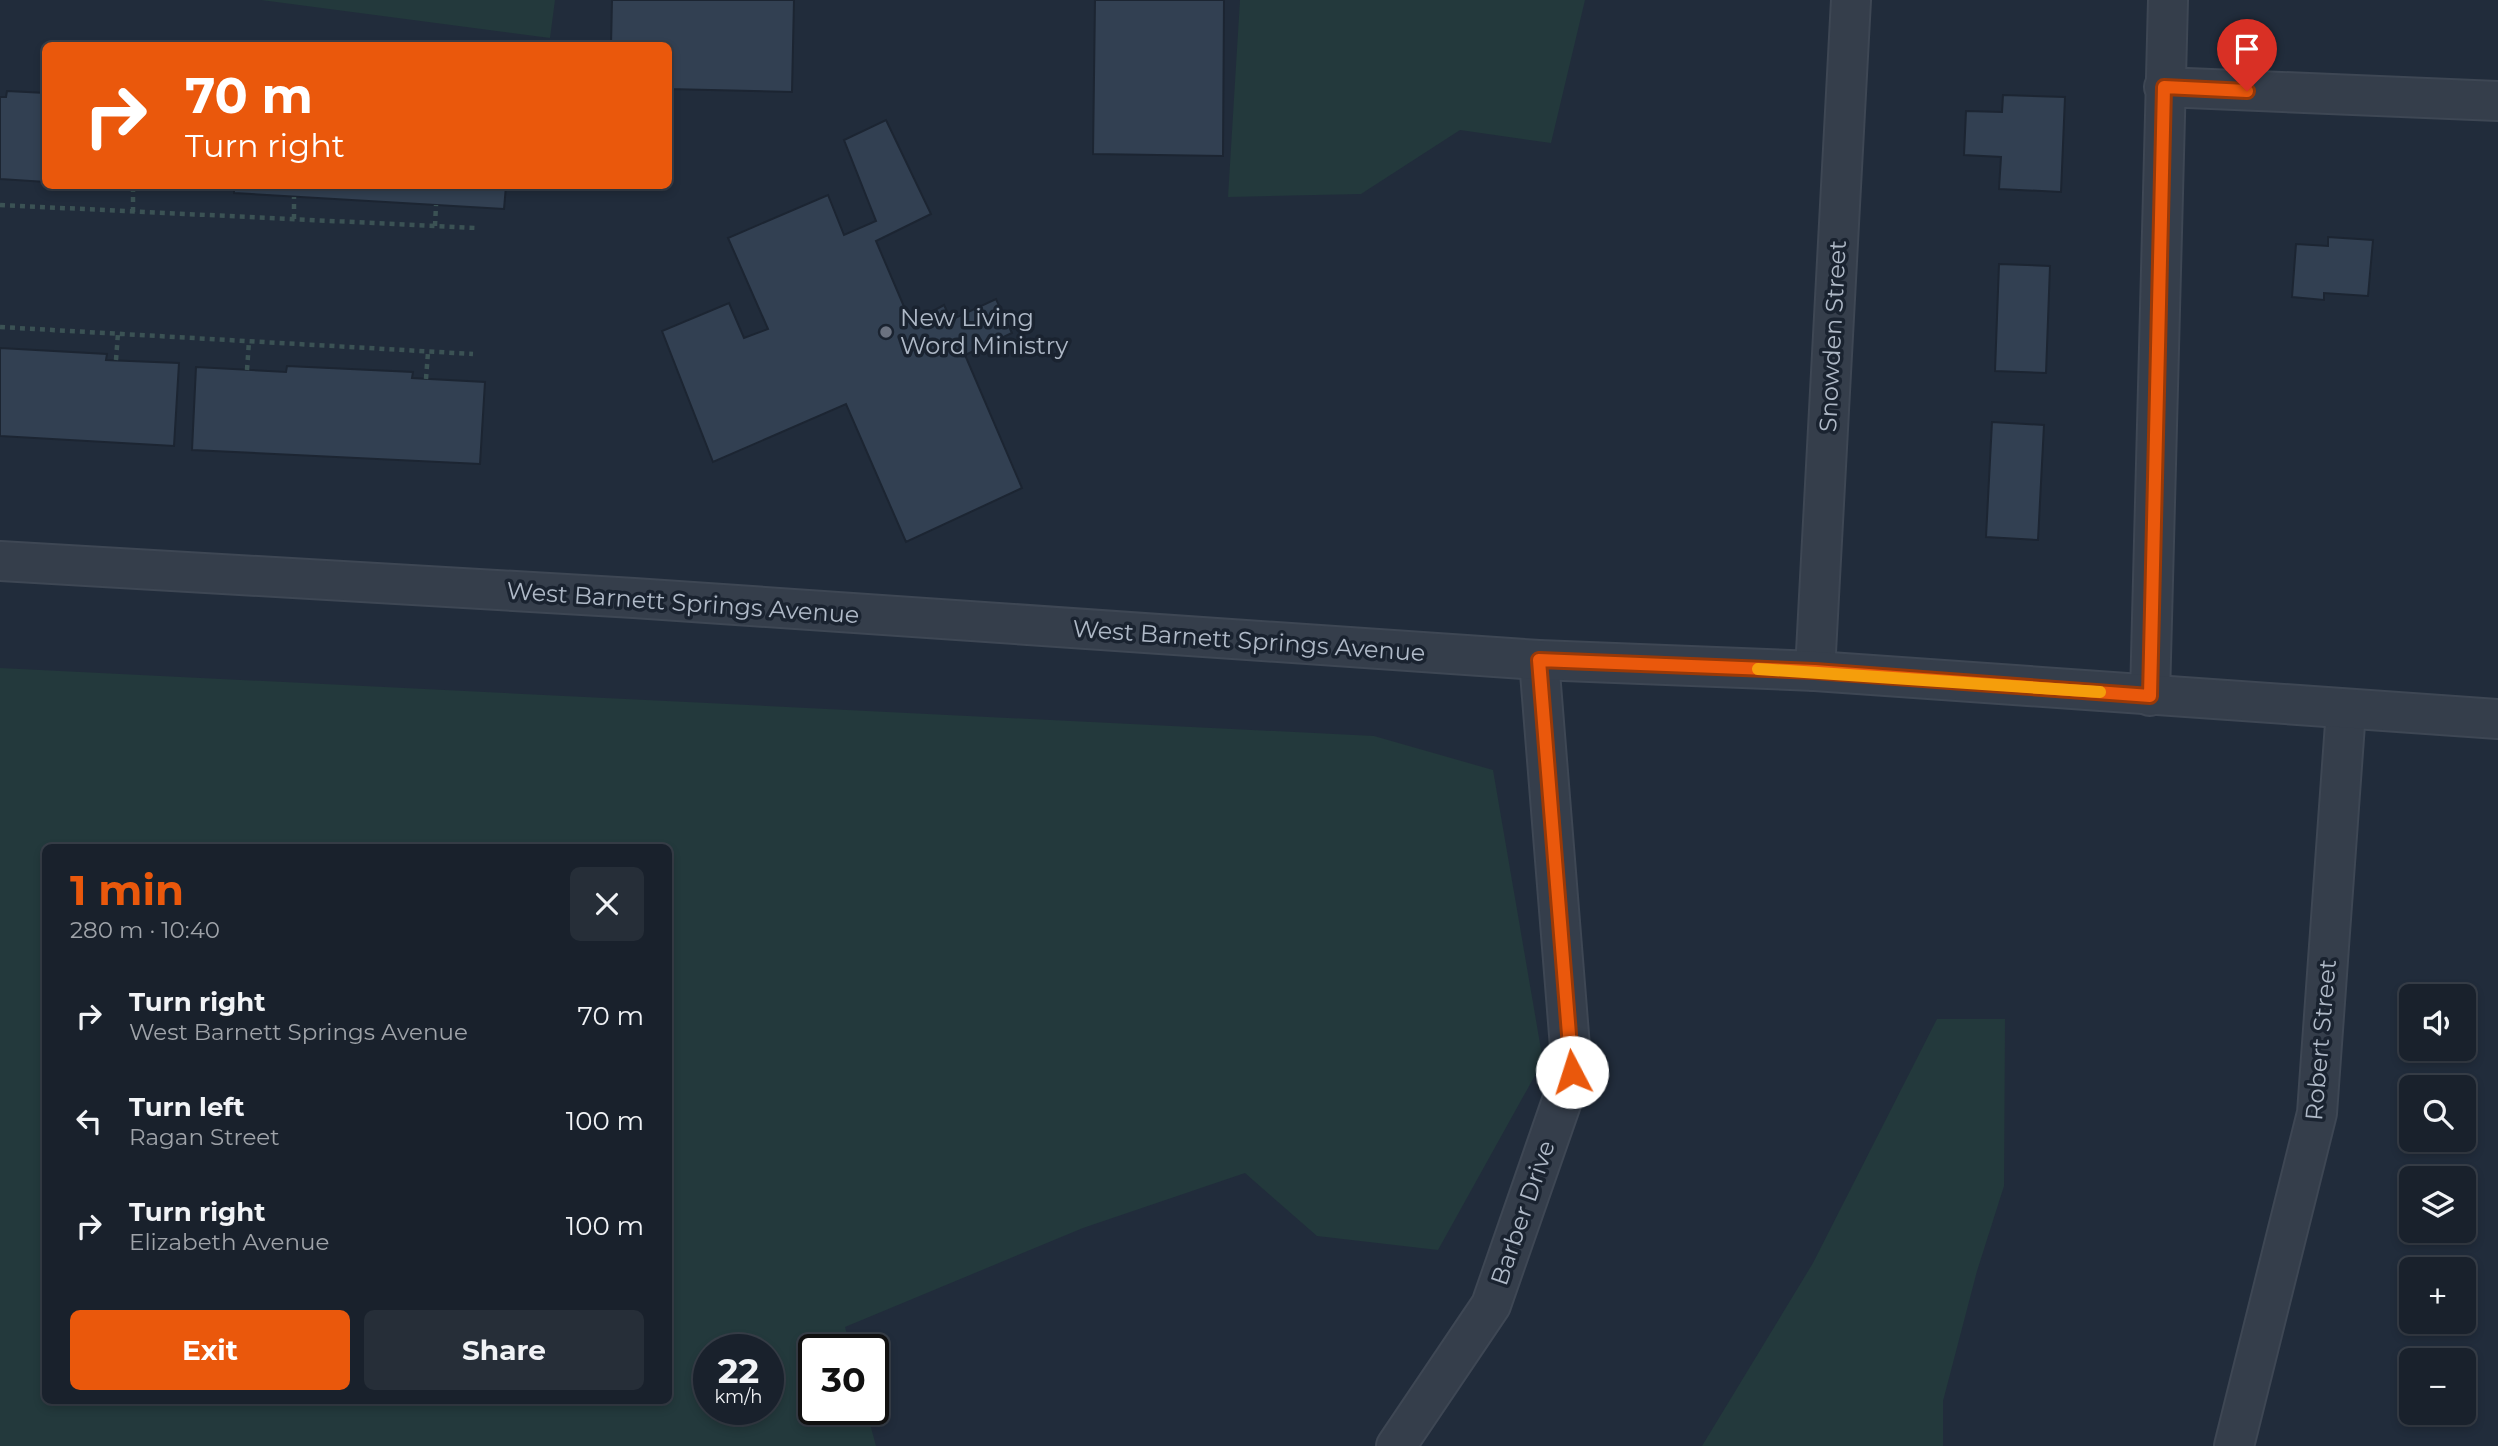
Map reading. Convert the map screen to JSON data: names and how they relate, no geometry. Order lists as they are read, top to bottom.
{
  "streets": {
    "street": [
      "Snowden Street",
      "West Barnett Springs Avenue",
      "Robert Street",
      "Barber Drive"
    ]
  },
  "crossings": [
    ["Snowden Street", "West Barnett Springs Avenue"],
    ["West Barnett Springs Avenue", "Robert Street"],
    ["West Barnett Springs Avenue", "Barber Drive"]
  ],
  "places": ["New Living Word Ministry"],
  "page": {
    "turn": ["70 m", "Turn right"],
    "heading": ["1 min", "280 m · 10:40"],
    "list": [
      {
        "name": "Turn right",
        "note": "West Barnett Springs Avenue",
        "value": "70 m"
      },
      {
        "name": "Turn left",
        "note": "Ragan Street",
        "value": "100 m"
      },
      {
        "name": "Turn right",
        "note": "Elizabeth Avenue",
        "value": "100 m"
      }
    ],
    "map_buttons": ["+", "−"],
    "buttons": ["Exit", "Share"],
    "speed": "22 km/h",
    "limit": "30"
  }
}
